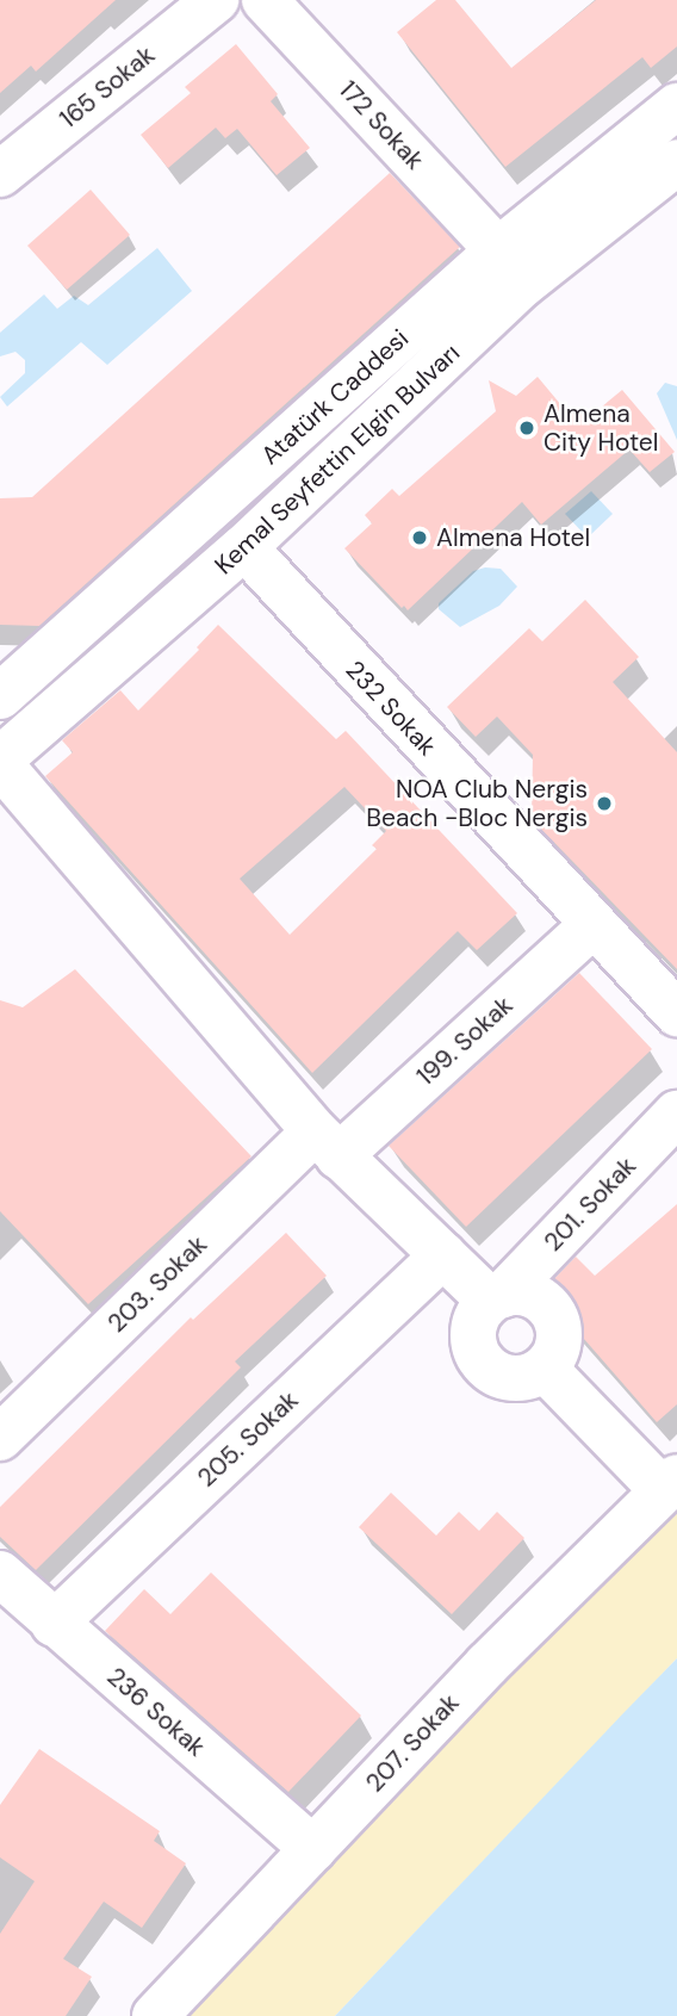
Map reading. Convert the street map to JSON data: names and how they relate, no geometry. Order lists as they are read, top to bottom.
{
  "streets": {
    "street": [
      "165 Sokak",
      "172 Sokak",
      "Atatürk Caddesi",
      "Kemal Seyfettin Elgin Bulvarı",
      "232 Sokak",
      "199. Sokak",
      "201. Sokak",
      "203. Sokak",
      "205. Sokak",
      "236 Sokak",
      "207. Sokak"
    ]
  },
  "crossings": [
    ["172 Sokak", "Atatürk Caddesi"],
    ["Kemal Seyfettin Elgin Bulvarı", "232 Sokak"],
    ["232 Sokak", "199. Sokak"],
    ["199. Sokak", "203. Sokak"],
    ["205. Sokak", "236 Sokak"],
    ["236 Sokak", "207. Sokak"]
  ],
  "places": ["Almena City Hotel", "Almena Hotel", "NOA Club Nergis Beach -Bloc Nergis"]
}
